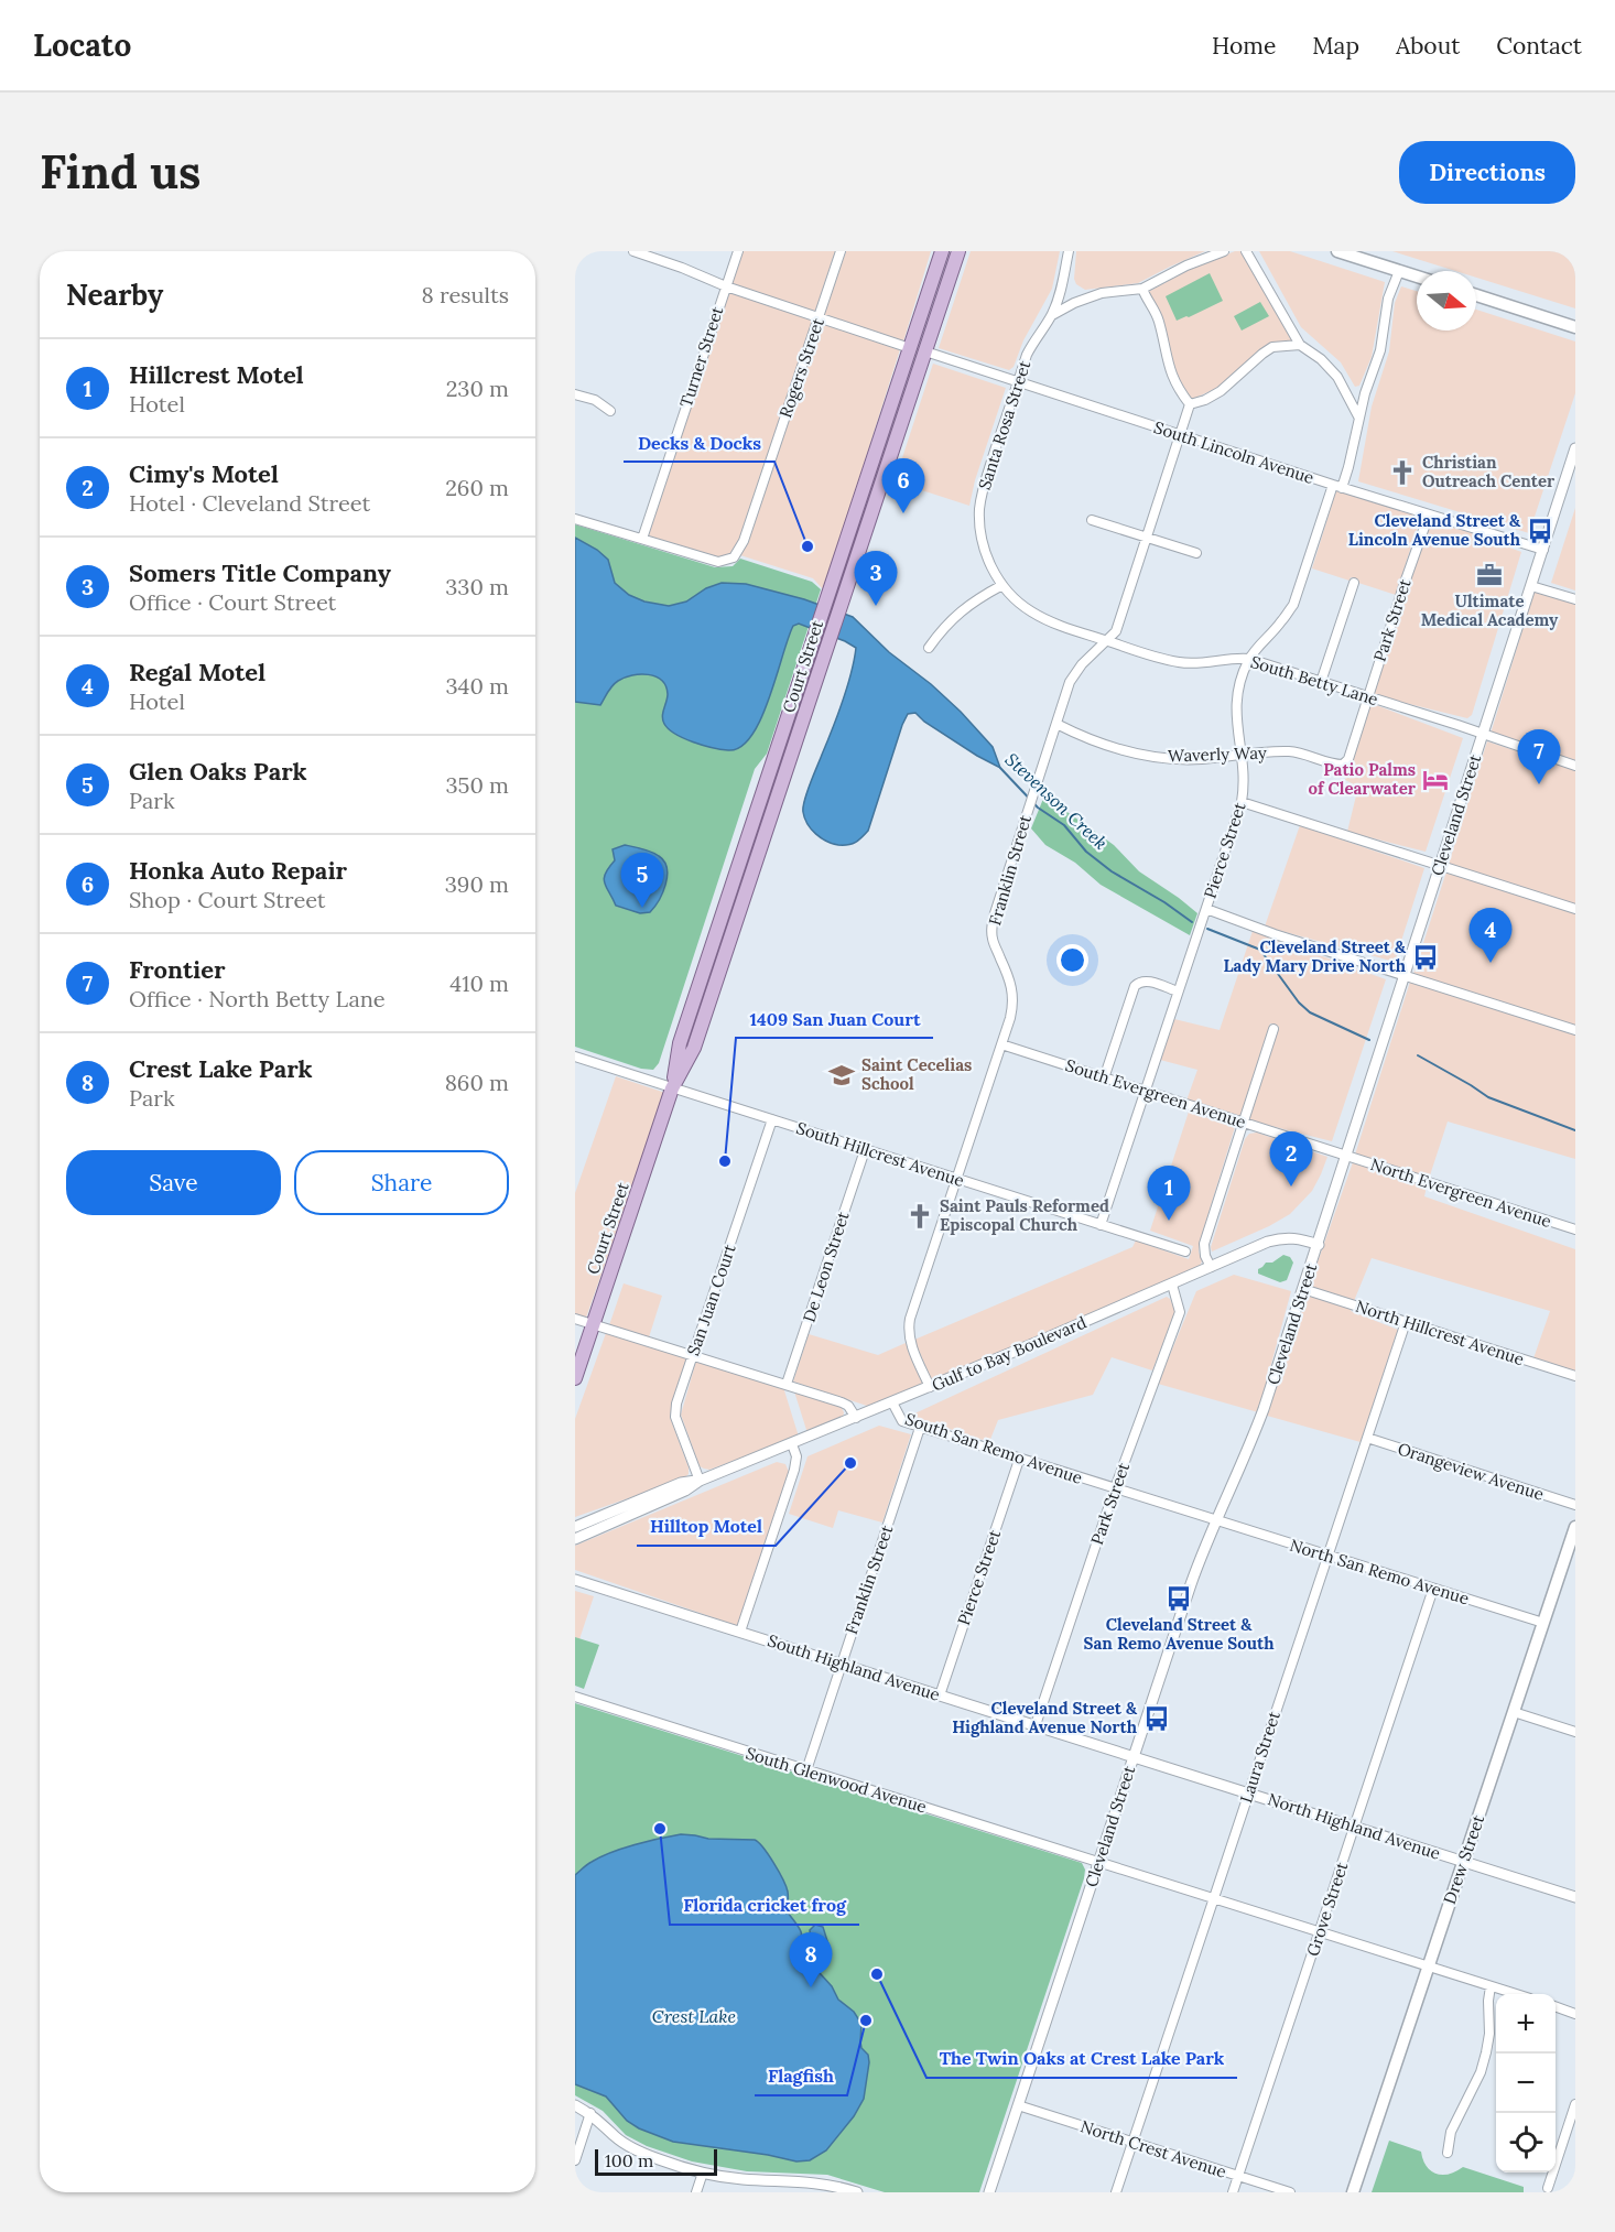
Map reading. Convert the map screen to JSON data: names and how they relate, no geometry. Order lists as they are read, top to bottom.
{
  "streets": {
    "main road": ["Court Street", "Drew Street"],
    "street": [
      "Turner Street",
      "Rogers Street",
      "Santa Rosa Street",
      "South Lincoln Avenue",
      "Park Street",
      "South Betty Lane",
      "Waverly Way",
      "Cleveland Street",
      "Pierce Street",
      "Franklin Street",
      "South Evergreen Avenue",
      "South Hillcrest Avenue",
      "North Evergreen Avenue",
      "De Leon Street",
      "San Juan Court",
      "North Hillcrest Avenue",
      "Gulf to Bay Boulevard",
      "South San Remo Avenue",
      "Orangeview Avenue",
      "North San Remo Avenue",
      "South Highland Avenue",
      "Laura Street",
      "South Glenwood Avenue",
      "North Highland Avenue",
      "Grove Street",
      "North Crest Avenue"
    ]
  },
  "crossings": [
    ["Turner Street", "Rogers Street"],
    ["Santa Rosa Street", "South Lincoln Avenue"],
    ["Santa Rosa Street", "South Betty Lane"],
    ["South Lincoln Avenue", "Park Street"],
    ["South Lincoln Avenue", "Court Street"],
    ["South Lincoln Avenue", "Cleveland Street"],
    ["South Lincoln Avenue", "Pierce Street"],
    ["South Lincoln Avenue", "Franklin Street"],
    ["Park Street", "South Betty Lane"],
    ["Park Street", "Waverly Way"],
    ["Park Street", "Gulf to Bay Boulevard"],
    ["Park Street", "South San Remo Avenue"],
    ["Park Street", "South Highland Avenue"],
    ["Court Street", "South Hillcrest Avenue"],
    ["South Betty Lane", "Cleveland Street"],
    ["South Betty Lane", "Pierce Street"],
    ["South Betty Lane", "Franklin Street"],
    ["Waverly Way", "Pierce Street"],
    ["Waverly Way", "Franklin Street"],
    ["Cleveland Street", "South Evergreen Avenue"],
    ["Cleveland Street", "North Evergreen Avenue"],
    ["Cleveland Street", "North Hillcrest Avenue"],
    ["Cleveland Street", "Gulf to Bay Boulevard"],
    ["Cleveland Street", "South San Remo Avenue"],
    ["Cleveland Street", "North San Remo Avenue"],
    ["Cleveland Street", "South Highland Avenue"],
    ["Cleveland Street", "South Glenwood Avenue"],
    ["Cleveland Street", "North Highland Avenue"],
    ["Cleveland Street", "North Crest Avenue"],
    ["Pierce Street", "South Evergreen Avenue"],
    ["Pierce Street", "South Hillcrest Avenue"],
    ["Pierce Street", "South San Remo Avenue"],
    ["Pierce Street", "South Highland Avenue"],
    ["Franklin Street", "South Evergreen Avenue"],
    ["Franklin Street", "South Hillcrest Avenue"],
    ["Franklin Street", "Gulf to Bay Boulevard"],
    ["Franklin Street", "South San Remo Avenue"],
    ["Franklin Street", "South Highland Avenue"],
    ["Franklin Street", "South Glenwood Avenue"],
    ["South Evergreen Avenue", "North Evergreen Avenue"],
    ["South Hillcrest Avenue", "De Leon Street"],
    ["South Hillcrest Avenue", "San Juan Court"],
    ["San Juan Court", "Gulf to Bay Boulevard"],
    ["North Hillcrest Avenue", "Laura Street"],
    ["Gulf to Bay Boulevard", "South San Remo Avenue"],
    ["South San Remo Avenue", "North San Remo Avenue"],
    ["Orangeview Avenue", "Laura Street"],
    ["North San Remo Avenue", "Laura Street"],
    ["North San Remo Avenue", "Drew Street"],
    ["North San Remo Avenue", "Grove Street"],
    ["South Highland Avenue", "North Highland Avenue"],
    ["Laura Street", "South Glenwood Avenue"],
    ["Laura Street", "North Highland Avenue"],
    ["Laura Street", "North Crest Avenue"],
    ["South Glenwood Avenue", "Drew Street"],
    ["South Glenwood Avenue", "Grove Street"],
    ["North Highland Avenue", "Drew Street"],
    ["North Highland Avenue", "Grove Street"],
    ["Grove Street", "North Crest Avenue"]
  ],
  "water": ["Stevenson Creek", "Crest Lake"],
  "places": {
    "church": ["Christian Outreach Center", "Saint Pauls Reformed Episcopal Church"],
    "bus stop": [
      "Cleveland Street & Lincoln Avenue South",
      "Cleveland Street & Lady Mary Drive North",
      "Cleveland Street & San Remo Avenue South",
      "Cleveland Street & Highland Avenue North"
    ],
    "other": [
      "Decks & Docks",
      "1409 San Juan Court",
      "Hilltop Motel",
      "Florida cricket frog",
      "The Twin Oaks at Crest Lake Park",
      "Flagfish"
    ],
    "office": ["Ultimate Medical Academy"],
    "hotel": ["Patio Palms of Clearwater"],
    "school or university": ["Saint Cecelias School"]
  },
  "scale_bar": "100 m",
  "north": "right",
  "page": {
    "header": "Locato",
    "nav": [
      "Home",
      "Map",
      "About",
      "Contact"
    ],
    "buttons": [
      "Directions",
      ["Save", "Share"]
    ],
    "title": "Find us",
    "heading": ["Nearby", "8 results"],
    "list": [
      {
        "mark": "1",
        "name": "Hillcrest Motel",
        "note": "Hotel",
        "value": "230 m"
      },
      {
        "mark": "2",
        "name": "Cimy's Motel",
        "note": "Hotel · Cleveland Street",
        "value": "260 m"
      },
      {
        "mark": "3",
        "name": "Somers Title Company",
        "note": "Office · Court Street",
        "value": "330 m"
      },
      {
        "mark": "4",
        "name": "Regal Motel",
        "note": "Hotel",
        "value": "340 m"
      },
      {
        "mark": "5",
        "name": "Glen Oaks Park",
        "note": "Park",
        "value": "350 m"
      },
      {
        "mark": "6",
        "name": "Honka Auto Repair",
        "note": "Shop · Court Street",
        "value": "390 m"
      },
      {
        "mark": "7",
        "name": "Frontier",
        "note": "Office · North Betty Lane",
        "value": "410 m"
      },
      {
        "mark": "8",
        "name": "Crest Lake Park",
        "note": "Park",
        "value": "860 m"
      }
    ],
    "pins": [
      "6",
      "3",
      "7",
      "5",
      "4",
      "2",
      "1",
      "8"
    ],
    "map_buttons": ["+", "−"],
    "scale": "100 m"
  }
}
